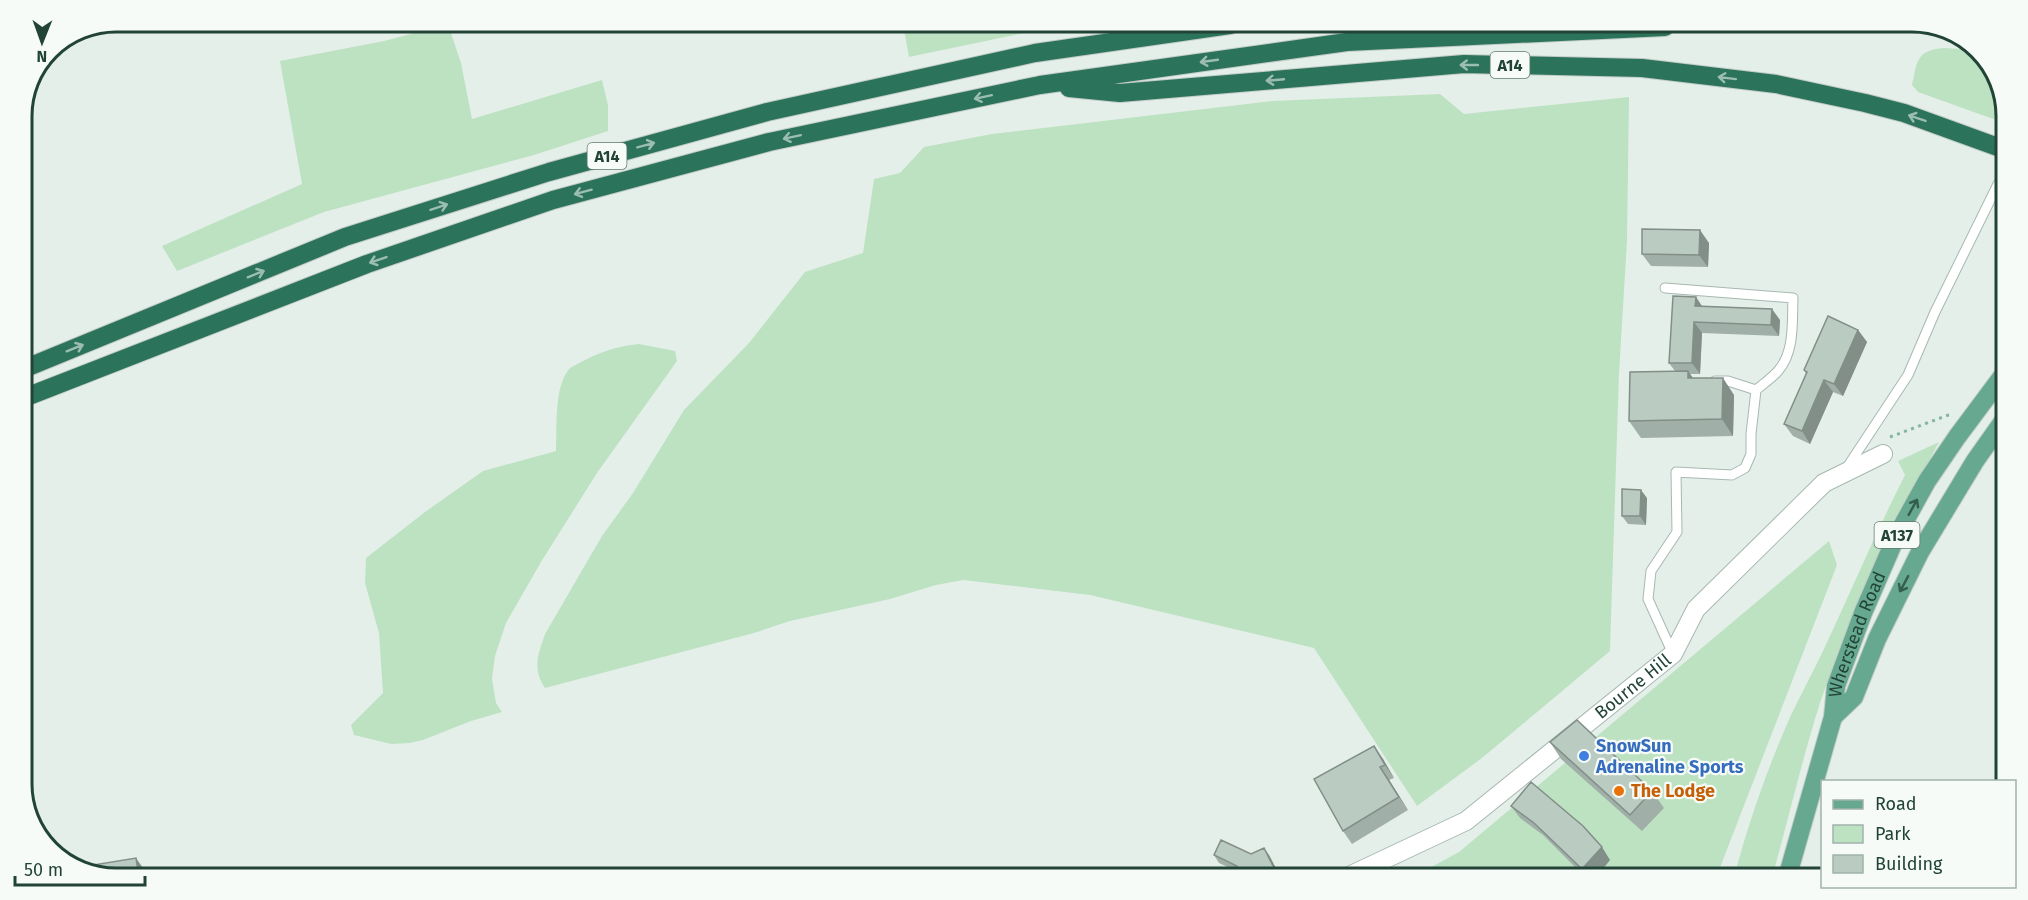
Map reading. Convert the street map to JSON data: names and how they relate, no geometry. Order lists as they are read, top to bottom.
{
  "streets": {
    "highway": ["A14"],
    "main road": ["A137", "Wherstead Road"],
    "street": ["Bourne Hill"]
  },
  "places": ["SnowSun Adrenaline Sports", "The Lodge"],
  "legend": ["Road", "Park", "Building"],
  "scale_bar": "50 m",
  "north": "bottom"
}
